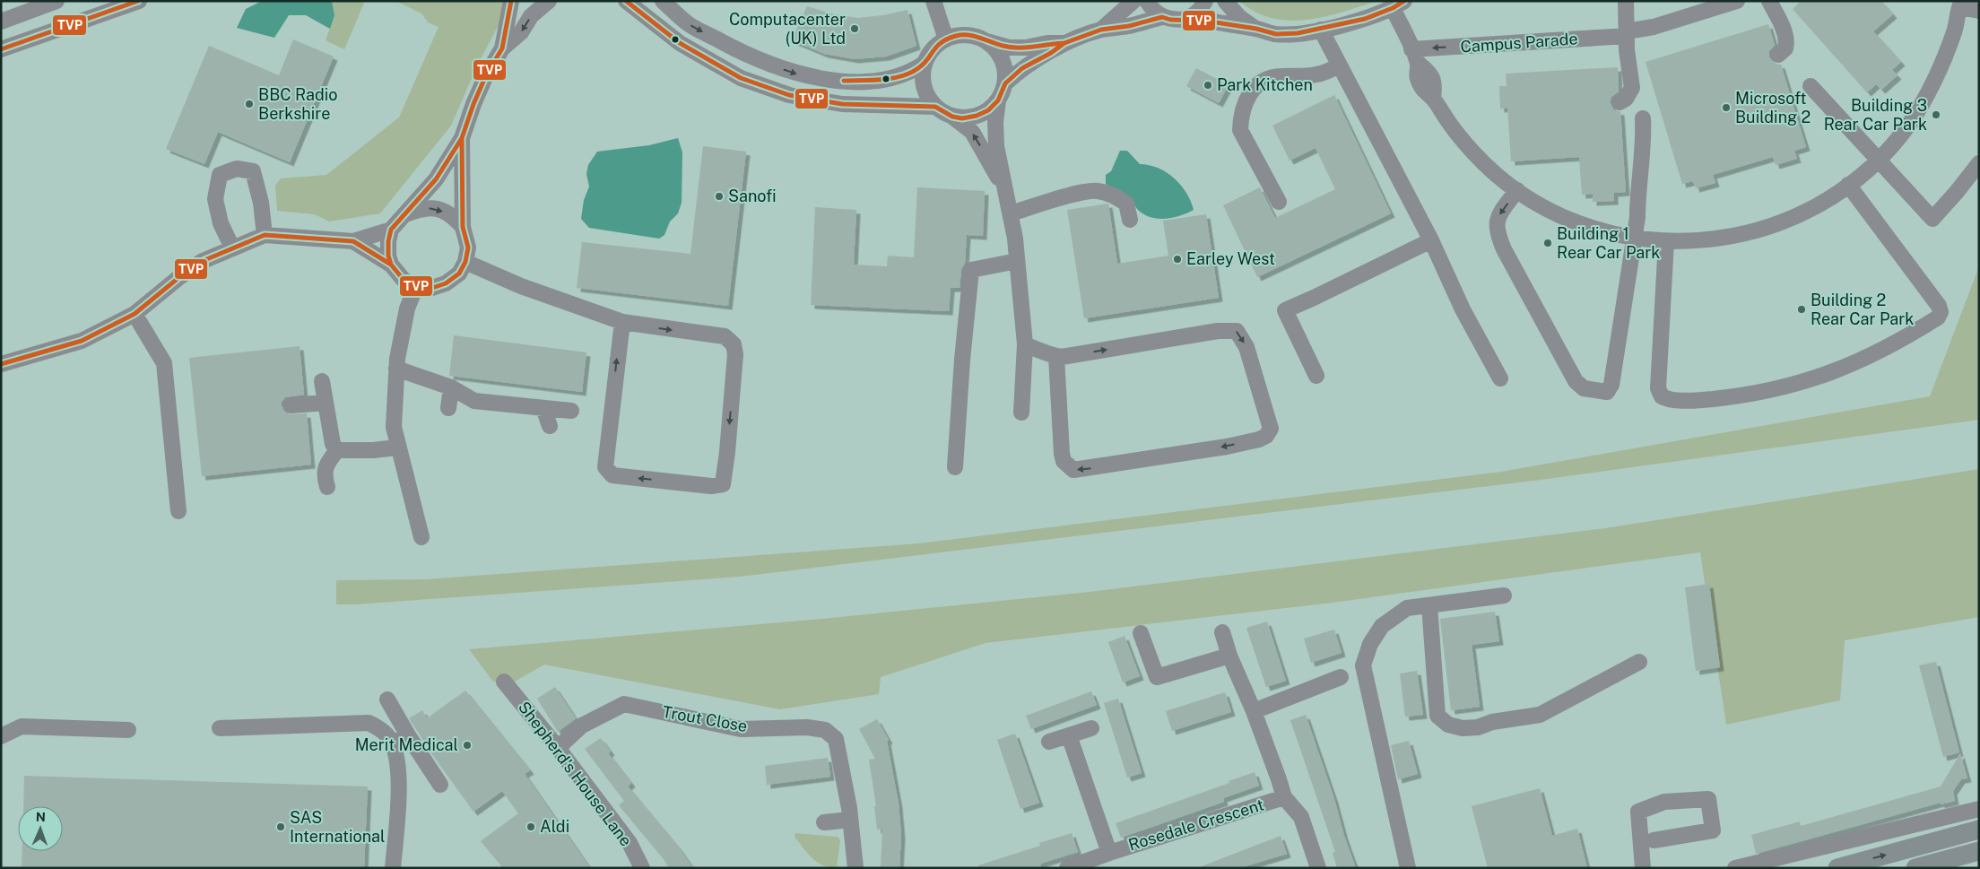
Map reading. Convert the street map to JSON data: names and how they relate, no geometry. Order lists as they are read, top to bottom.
{
  "streets": {
    "street": [
      "Campus Parade",
      "Trout Close",
      "Shepherd's House Lane",
      "Rosedale Crescent"
    ]
  },
  "crossings": [
    ["Trout Close", "Shepherd's House Lane"]
  ],
  "one_way": ["Campus Parade"],
  "places": [
    "Computacenter (UK) Ltd",
    "Park Kitchen",
    "BBC Radio Berkshire",
    "Microsoft Building 2",
    "Building 3 Rear Car Park",
    "Sanofi",
    "Building 1 Rear Car Park",
    "Earley West",
    "Building 2 Rear Car Park",
    "Merit Medical",
    "SAS International",
    "Aldi"
  ],
  "lines": ["transit line TVP"],
  "north": "top"
}
